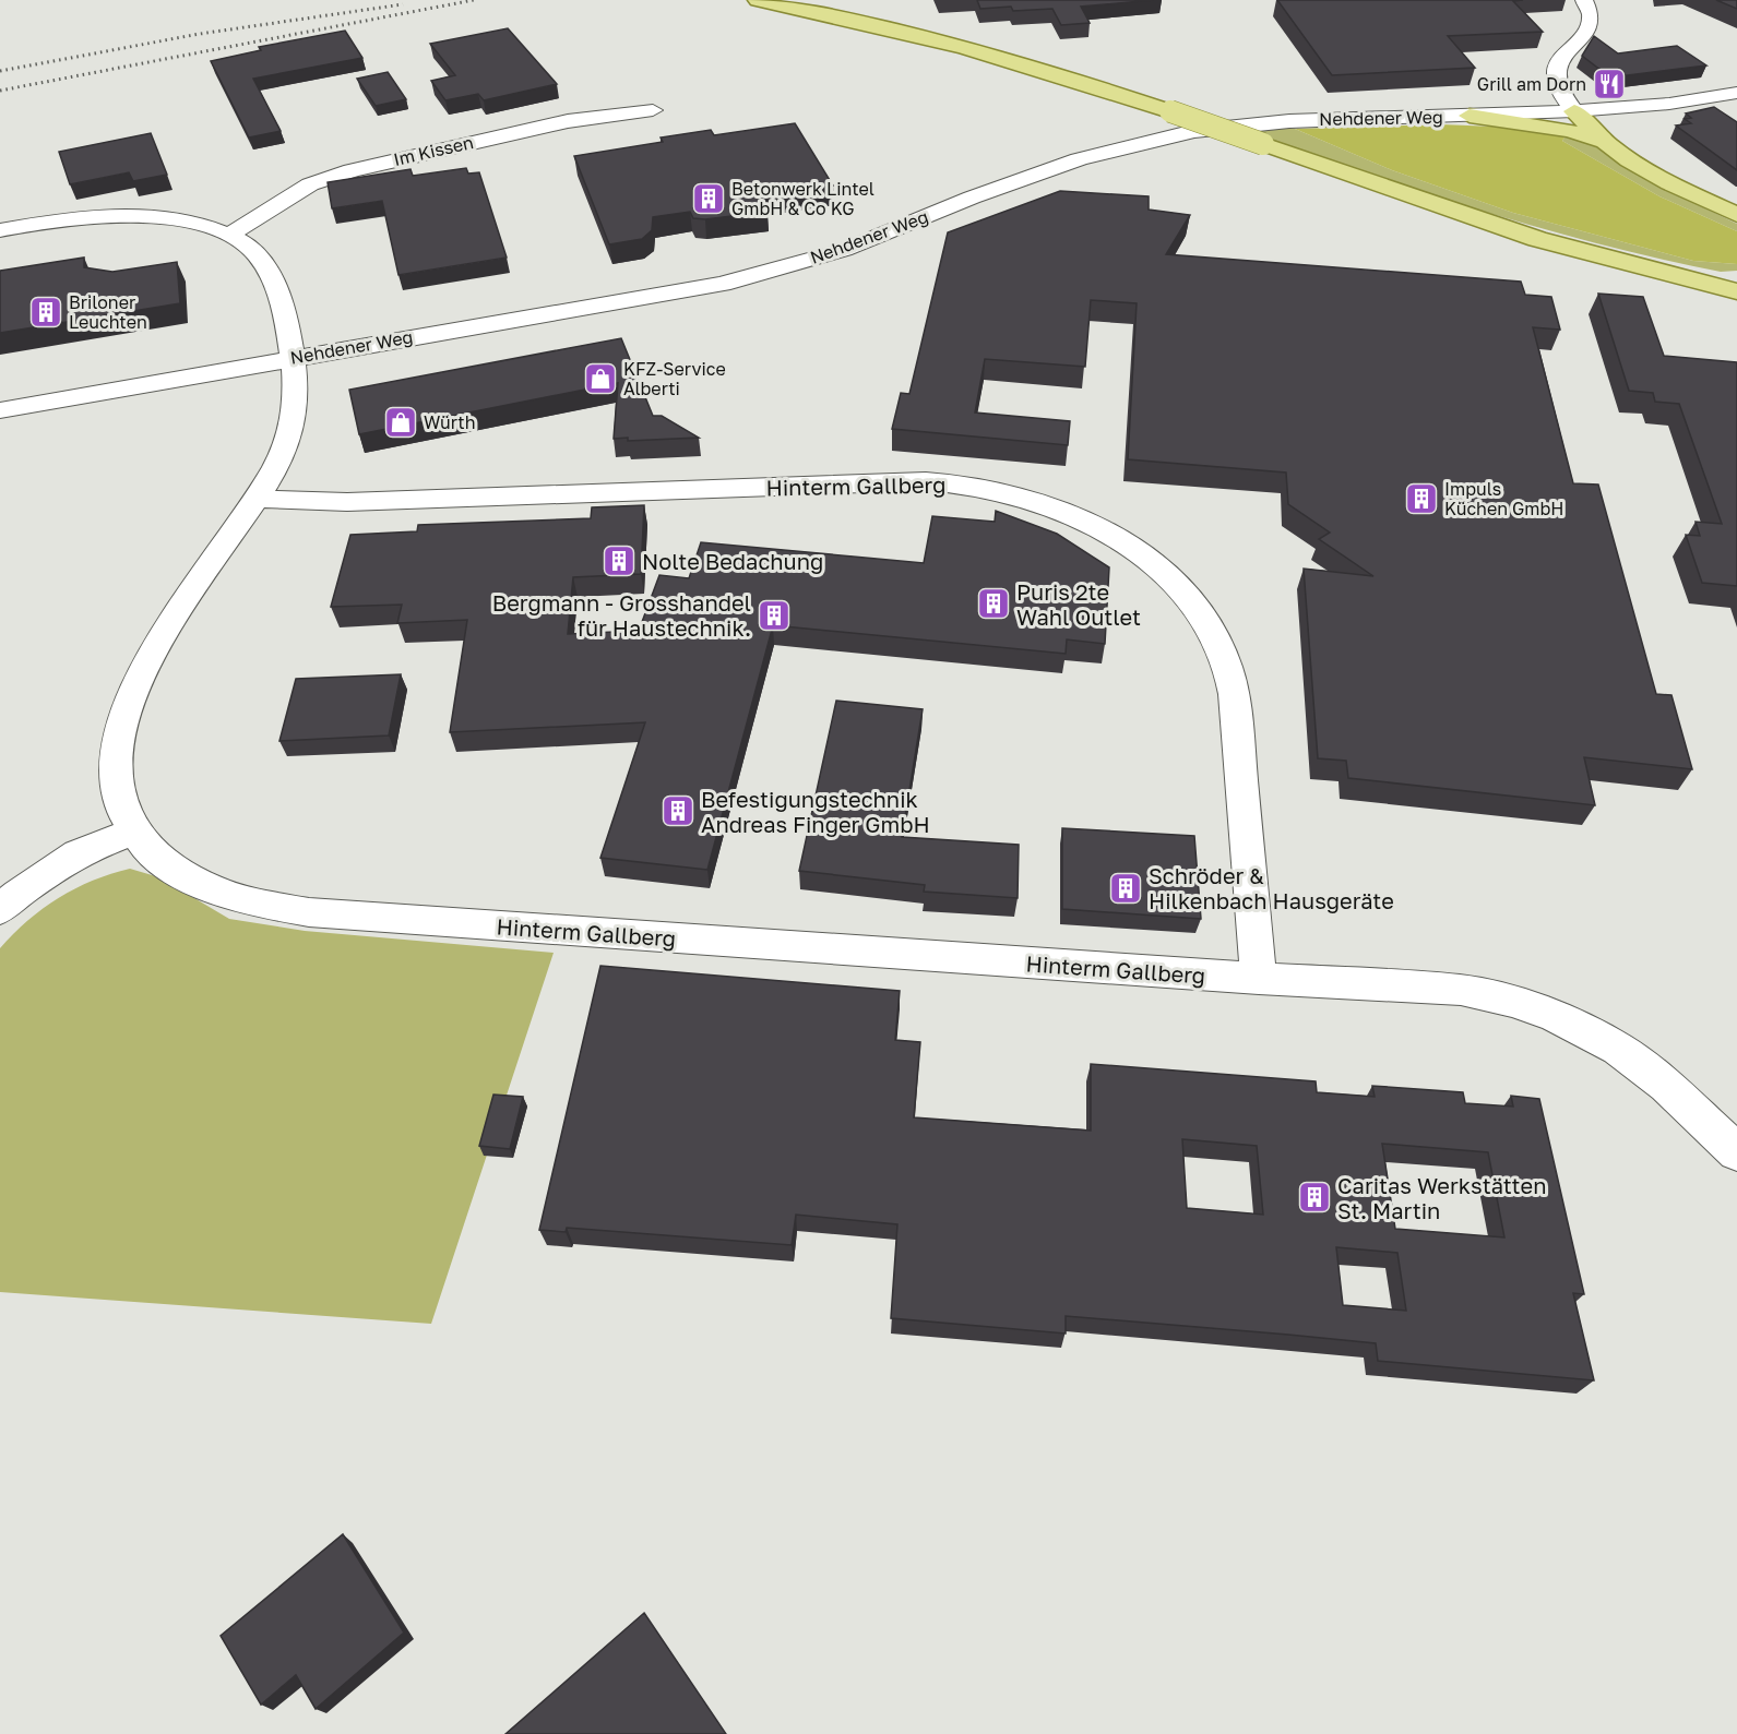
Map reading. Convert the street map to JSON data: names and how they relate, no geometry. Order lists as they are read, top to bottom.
{
  "streets": {
    "street": ["Nehdener Weg", "Im Kissen", "Hinterm Gallberg"]
  },
  "crossings": [
    ["Nehdener Weg", "Hinterm Gallberg"]
  ],
  "places": {
    "restaurant": ["Grill am Dorn"],
    "building": [
      "Betonwerk Lintel GmbH & Co KG",
      "Briloner Leuchten",
      "Impuls Küchen GmbH",
      "Nolte Bedachung",
      "Puris 2te Wahl Outlet",
      "Bergmann - Grosshandel für Haustechnik.",
      "Befestigungstechnik Andreas Finger GmbH",
      "Schröder & Hilkenbach Hausgeräte",
      "Caritas Werkstätten St. Martin"
    ],
    "shop": ["KFZ-Service Alberti", "Würth"]
  }
}
